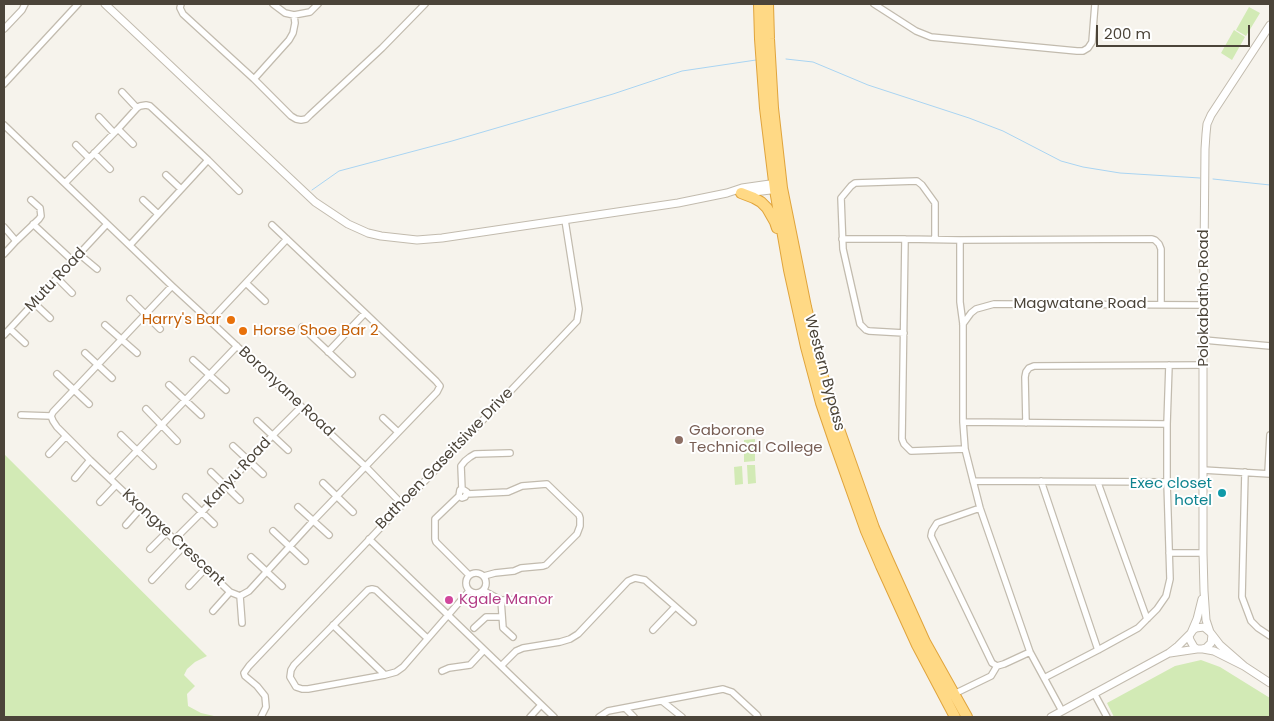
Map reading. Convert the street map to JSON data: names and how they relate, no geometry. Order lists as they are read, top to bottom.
{
  "streets": {
    "highway": ["Western Bypass"],
    "street": [
      "Mutu Road",
      "Polokabatho Road",
      "Magwatane Road",
      "Boronyane Road",
      "Bathoen Gaseitsiwe Drive",
      "Kanyu Road",
      "Kxongxe Crescent"
    ]
  },
  "crossings": [
    ["Mutu Road", "Boronyane Road"],
    ["Polokabatho Road", "Magwatane Road"],
    ["Boronyane Road", "Bathoen Gaseitsiwe Drive"],
    ["Boronyane Road", "Kanyu Road"],
    ["Boronyane Road", "Kxongxe Crescent"],
    ["Kanyu Road", "Kxongxe Crescent"]
  ],
  "places": [
    "Harry's Bar",
    "Horse Shoe Bar 2",
    "Gaborone Technical College",
    "Exec closet hotel",
    "Kgale Manor"
  ],
  "scale_bar": "200 m"
}
